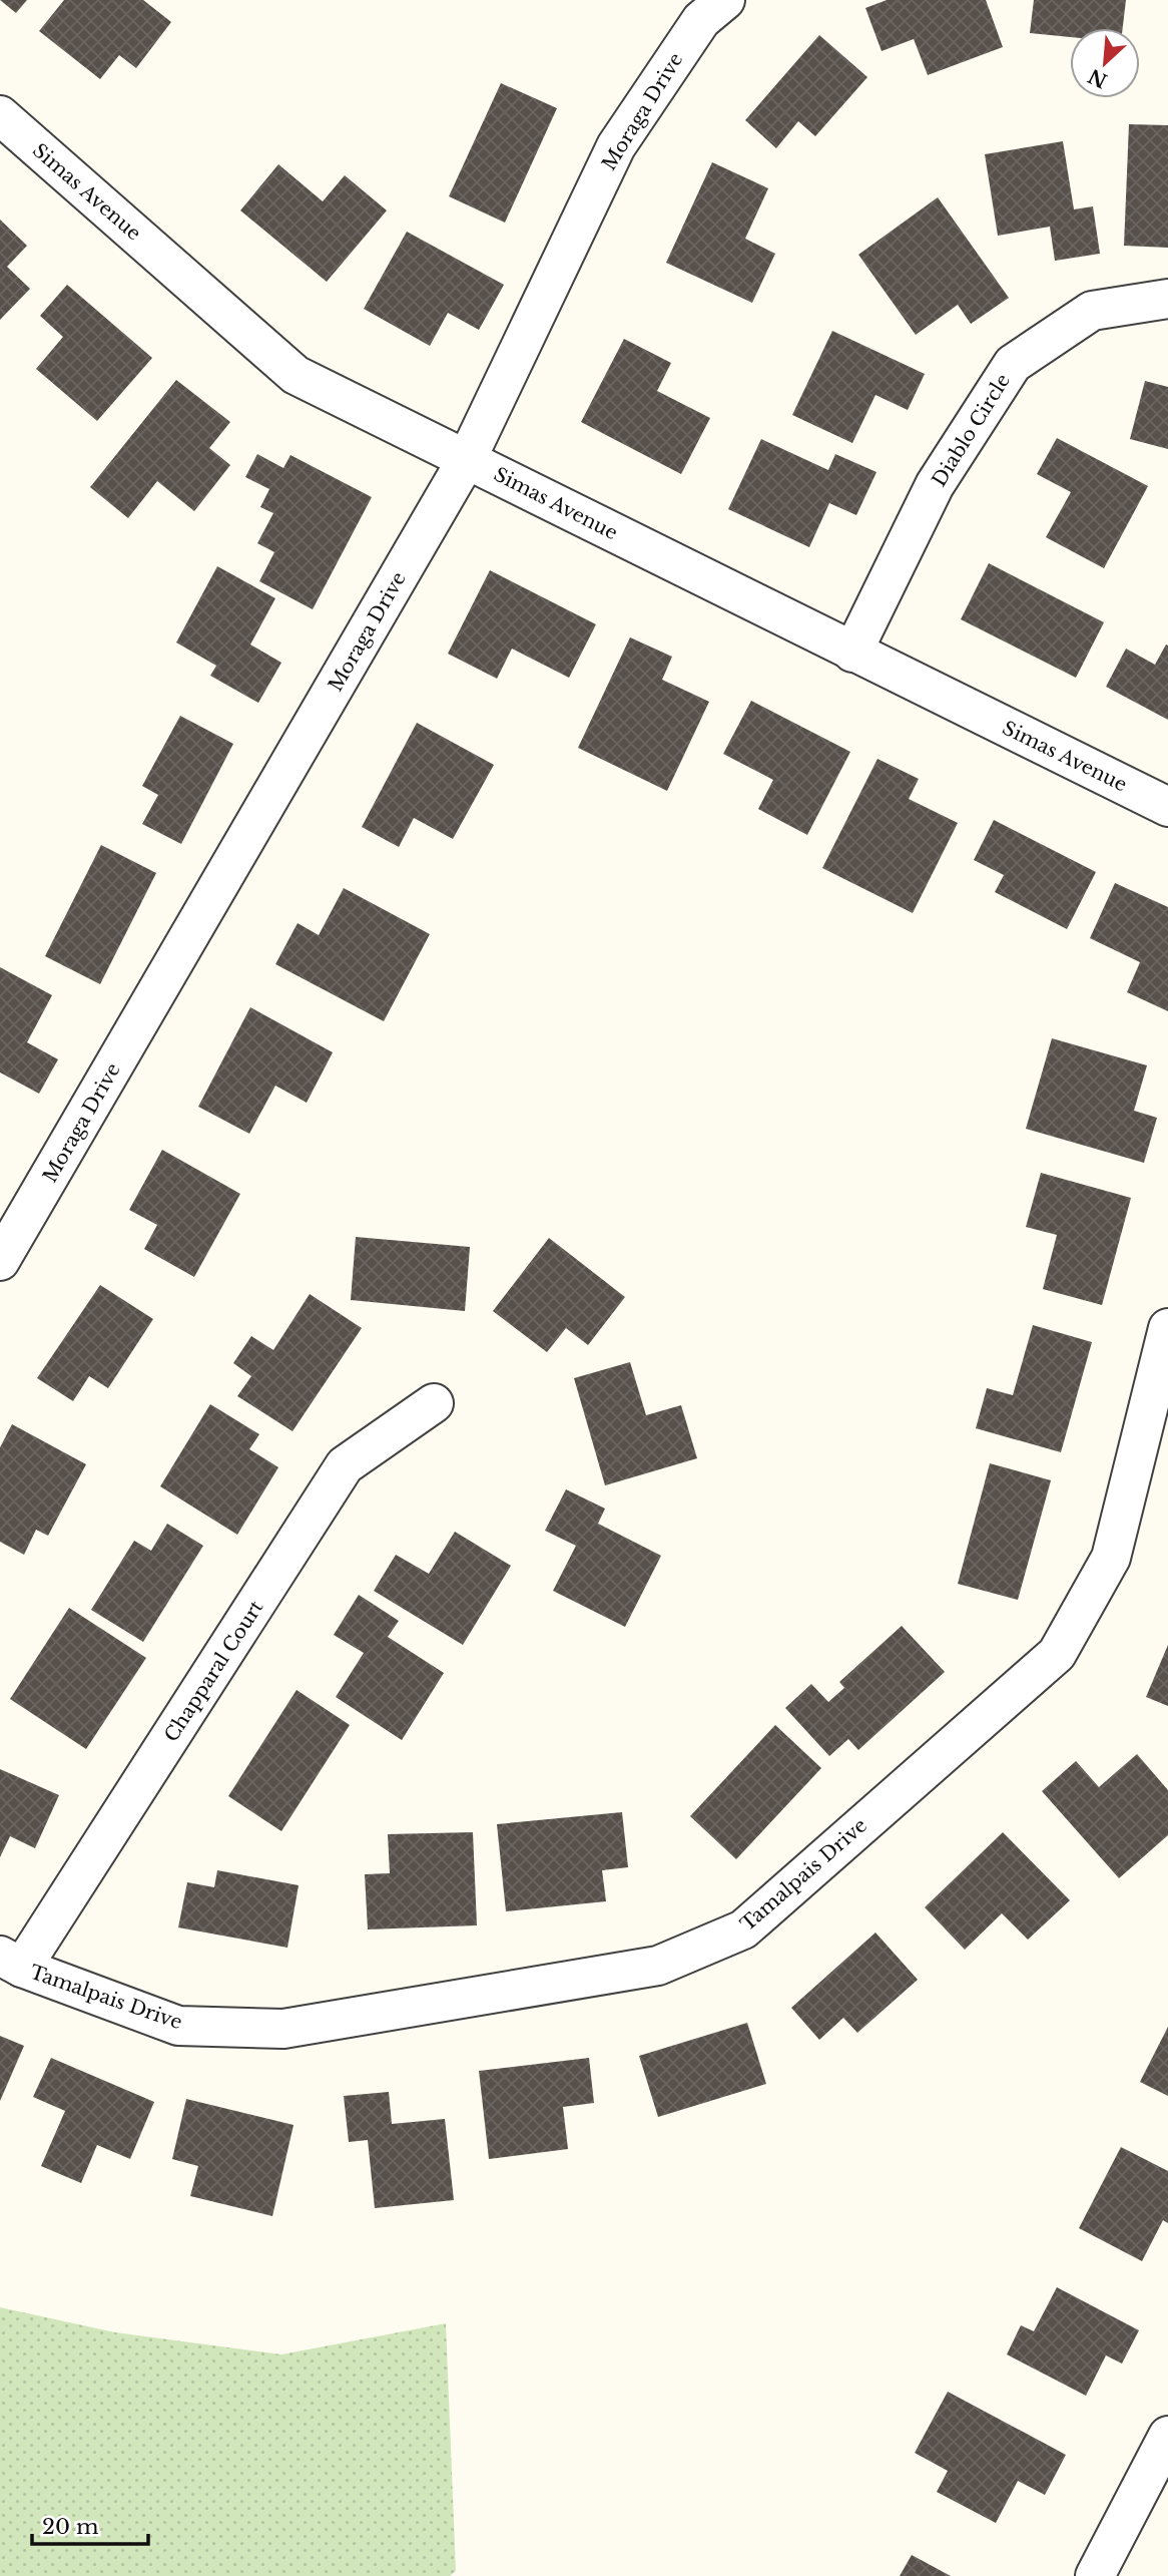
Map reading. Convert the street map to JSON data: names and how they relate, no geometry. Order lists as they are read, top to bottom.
{
  "streets": {
    "street": [
      "Moraga Drive",
      "Simas Avenue",
      "Diablo Circle",
      "Chapparal Court",
      "Tamalpais Drive"
    ]
  },
  "crossings": [
    ["Moraga Drive", "Simas Avenue"],
    ["Simas Avenue", "Diablo Circle"],
    ["Chapparal Court", "Tamalpais Drive"]
  ],
  "scale_bar": "20 m",
  "north": "bottom left"
}
